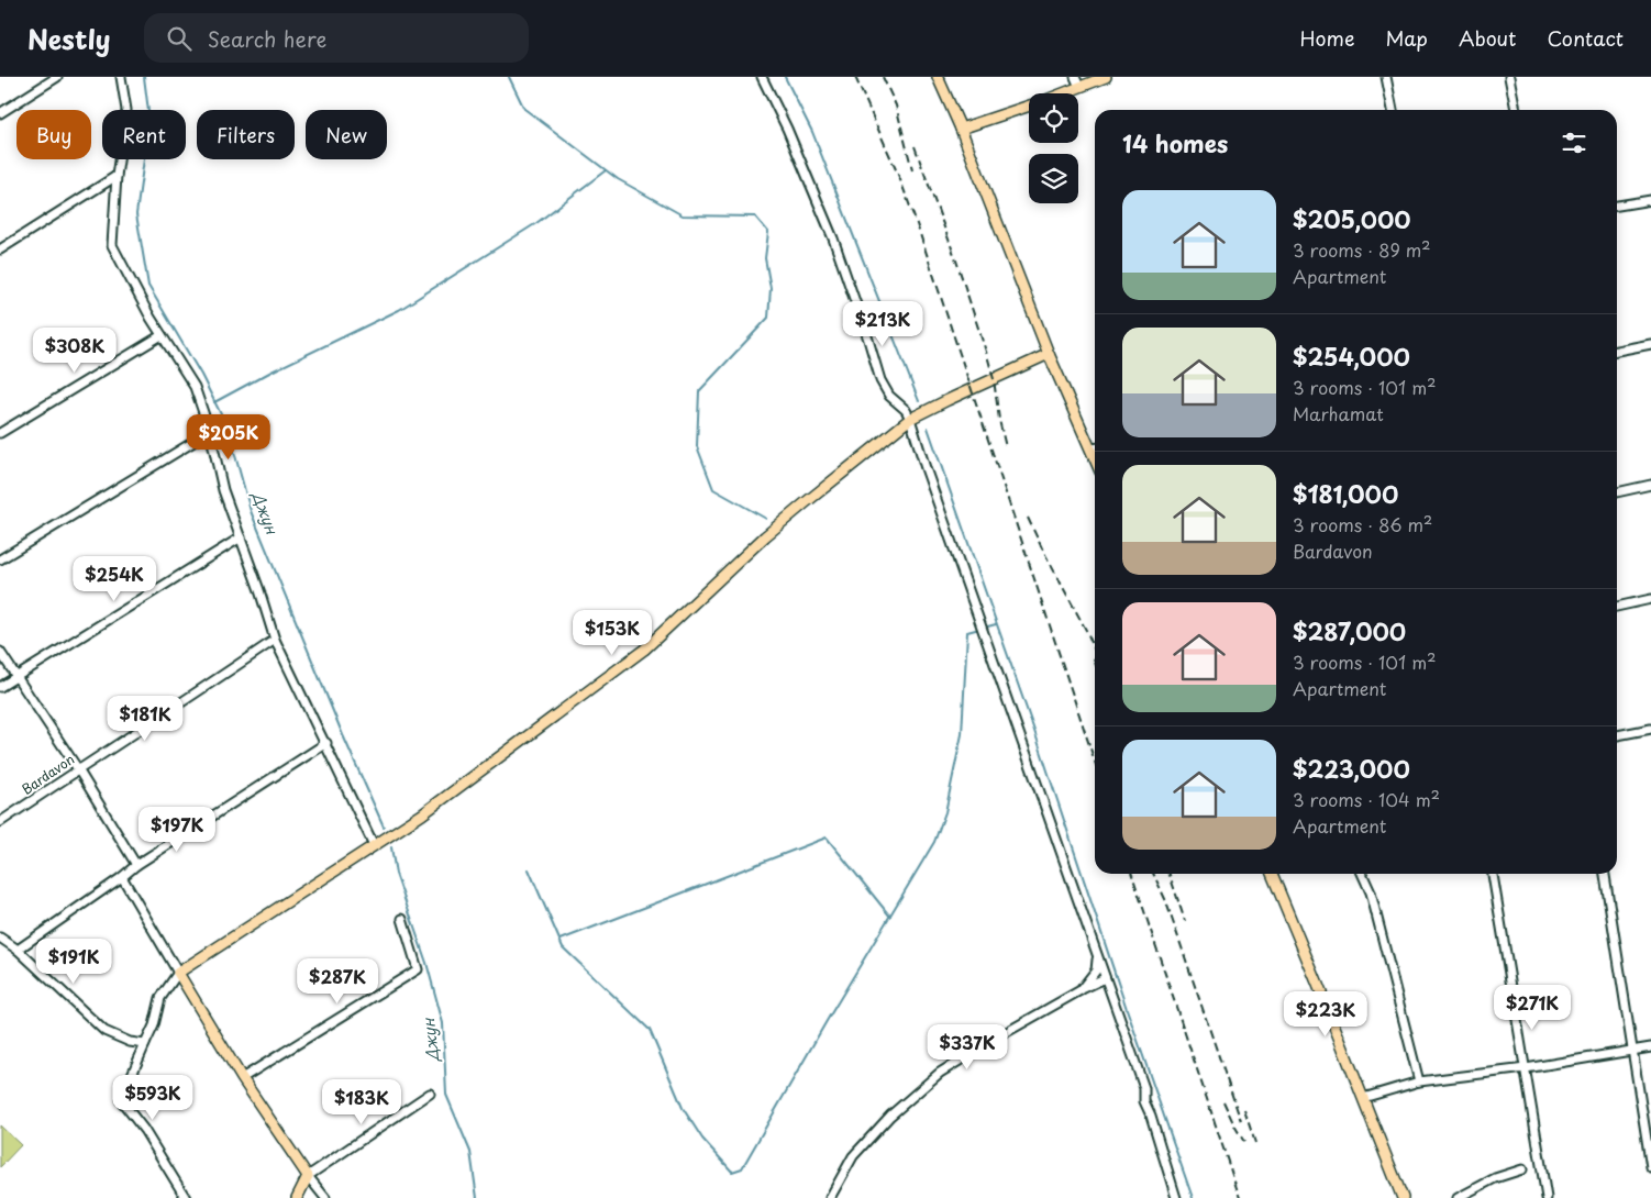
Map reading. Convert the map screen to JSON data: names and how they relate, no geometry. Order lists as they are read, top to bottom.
{
  "streets": {
    "street": ["Bardavon"]
  },
  "water": ["Джун"],
  "page": {
    "header": "Nestly",
    "search": "Search here",
    "nav": [
      "Home",
      "Map",
      "About",
      "Contact"
    ],
    "chip": [
      "Buy",
      "Rent",
      "Filters",
      "New"
    ],
    "heading": "14 homes",
    "list": [
      {
        "name": "$205,000",
        "note": "3 rooms · 89 m² · Apartment"
      },
      {
        "name": "$254,000",
        "note": "3 rooms · 101 m² · Marhamat"
      },
      {
        "name": "$181,000",
        "note": "3 rooms · 86 m² · Bardavon"
      },
      {
        "name": "$287,000",
        "note": "3 rooms · 101 m² · Apartment"
      },
      {
        "name": "$223,000",
        "note": "3 rooms · 104 m² · Apartment"
      }
    ],
    "price": [
      "$213K",
      "$308K",
      "$205K",
      "$254K",
      "$153K",
      "$181K",
      "$197K",
      "$191K",
      "$287K",
      "$271K",
      "$223K",
      "$337K",
      "$593K",
      "$183K"
    ]
  }
}
